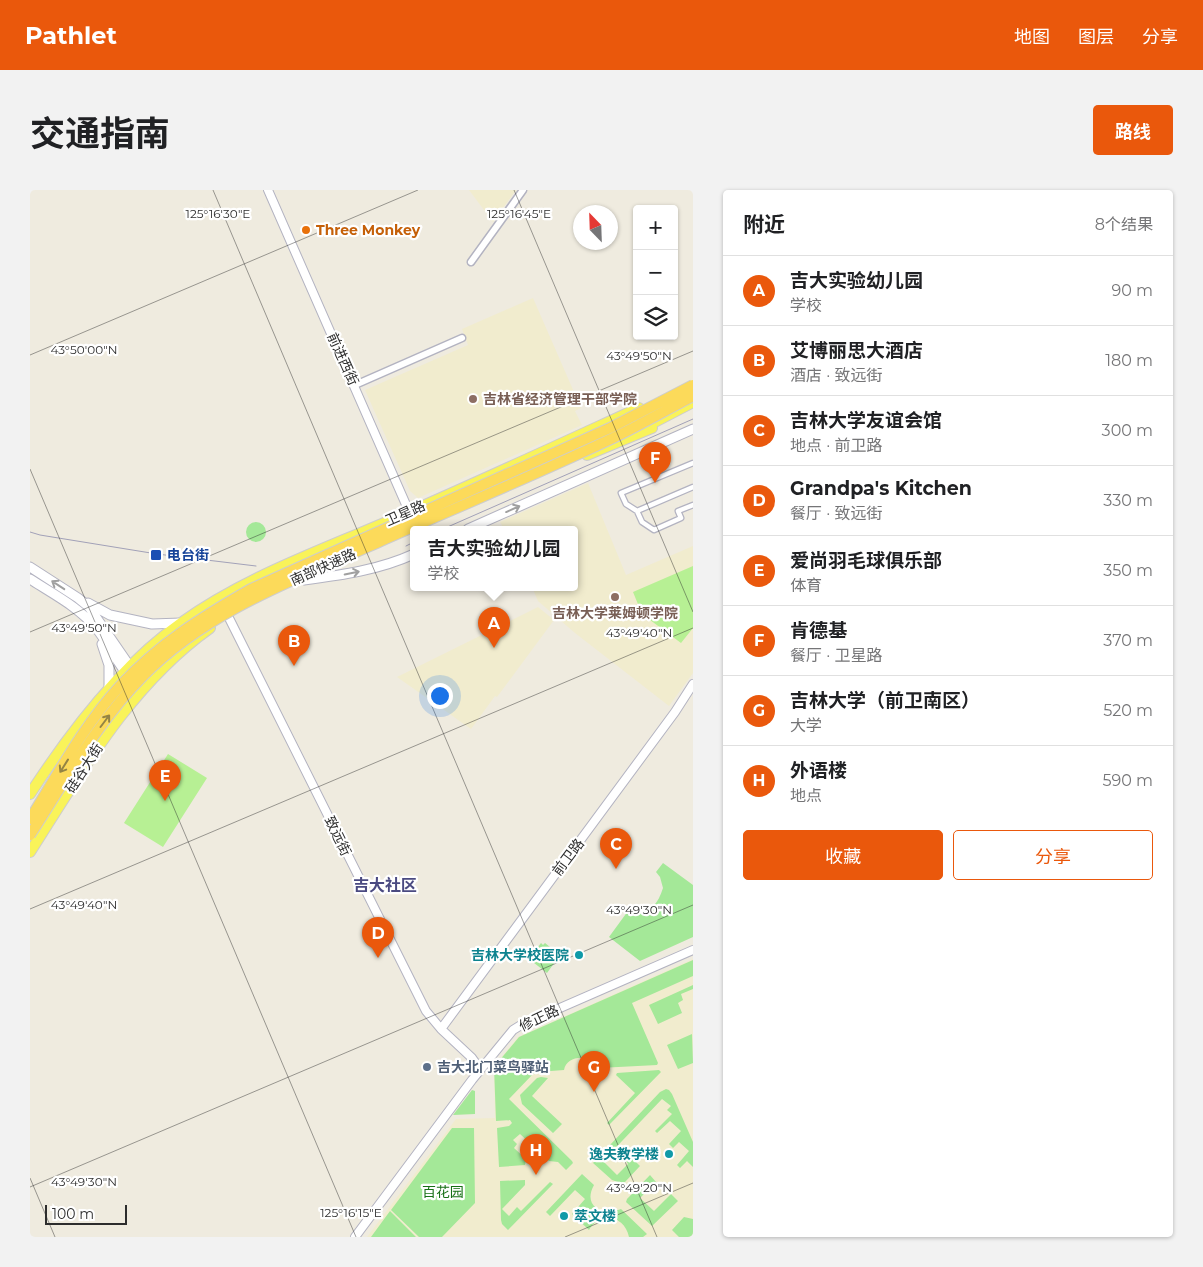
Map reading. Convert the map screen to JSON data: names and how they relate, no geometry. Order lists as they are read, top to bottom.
{
  "streets": {
    "highway": ["南部快速路"],
    "main road": ["卫星路", "硅谷大街"],
    "street": [
      "前进西街",
      "致远街",
      "前卫路",
      "修正路"
    ]
  },
  "crossings": [
    ["前进西街", "卫星路"],
    ["卫星路", "硅谷大街"],
    ["卫星路", "致远街"],
    ["致远街", "前卫路"],
    ["致远街", "修正路"]
  ],
  "districts": ["吉大社区"],
  "parks": ["百花园"],
  "places": {
    "other": [
      "Three Monkey",
      "吉林省经济管理干部学院",
      "吉林大学莱姆顿学院",
      "吉林大学校医院",
      "吉大北门菜鸟驿站",
      "逸夫教学楼",
      "萃文楼"
    ],
    "transit": ["电台街"]
  },
  "scale_bar": "100 m",
  "north": "top left",
  "page": {
    "header": "Pathlet",
    "nav": ["地图", "图层", "分享"],
    "title": "交通指南",
    "buttons": [
      "路线",
      ["收藏", "分享"]
    ],
    "heading": ["附近", "8个结果"],
    "map_buttons": ["+", "−"],
    "list": [
      {
        "mark": "A",
        "name": "吉大实验幼儿园",
        "note": "学校",
        "value": "90 m"
      },
      {
        "mark": "B",
        "name": "艾博丽思大酒店",
        "note": "酒店 · 致远街",
        "value": "180 m"
      },
      {
        "mark": "C",
        "name": "吉林大学友谊会馆",
        "note": "地点 · 前卫路",
        "value": "300 m"
      },
      {
        "mark": "D",
        "name": "Grandpa's Kitchen",
        "note": "餐厅 · 致远街",
        "value": "330 m"
      },
      {
        "mark": "E",
        "name": "爱尚羽毛球俱乐部",
        "note": "体育",
        "value": "350 m"
      },
      {
        "mark": "F",
        "name": "肯德基",
        "note": "餐厅 · 卫星路",
        "value": "370 m"
      },
      {
        "mark": "G",
        "name": "吉林大学（前卫南区）",
        "note": "大学",
        "value": "520 m"
      },
      {
        "mark": "H",
        "name": "外语楼",
        "note": "地点",
        "value": "590 m"
      }
    ],
    "pins": [
      "F",
      "A",
      "B",
      "E",
      "C",
      "D",
      "G",
      "H"
    ],
    "popup": ["吉大实验幼儿园", "学校"],
    "scale": "100 m"
  },
  "coordinates": [
    "125°16'30\"E",
    "125°16'45\"E",
    "43°50'00\"N",
    "43°49'50\"N",
    "43°49'40\"N",
    "43°49'30\"N",
    "43°49'20\"N",
    "125°16'15\"E"
  ]
}
